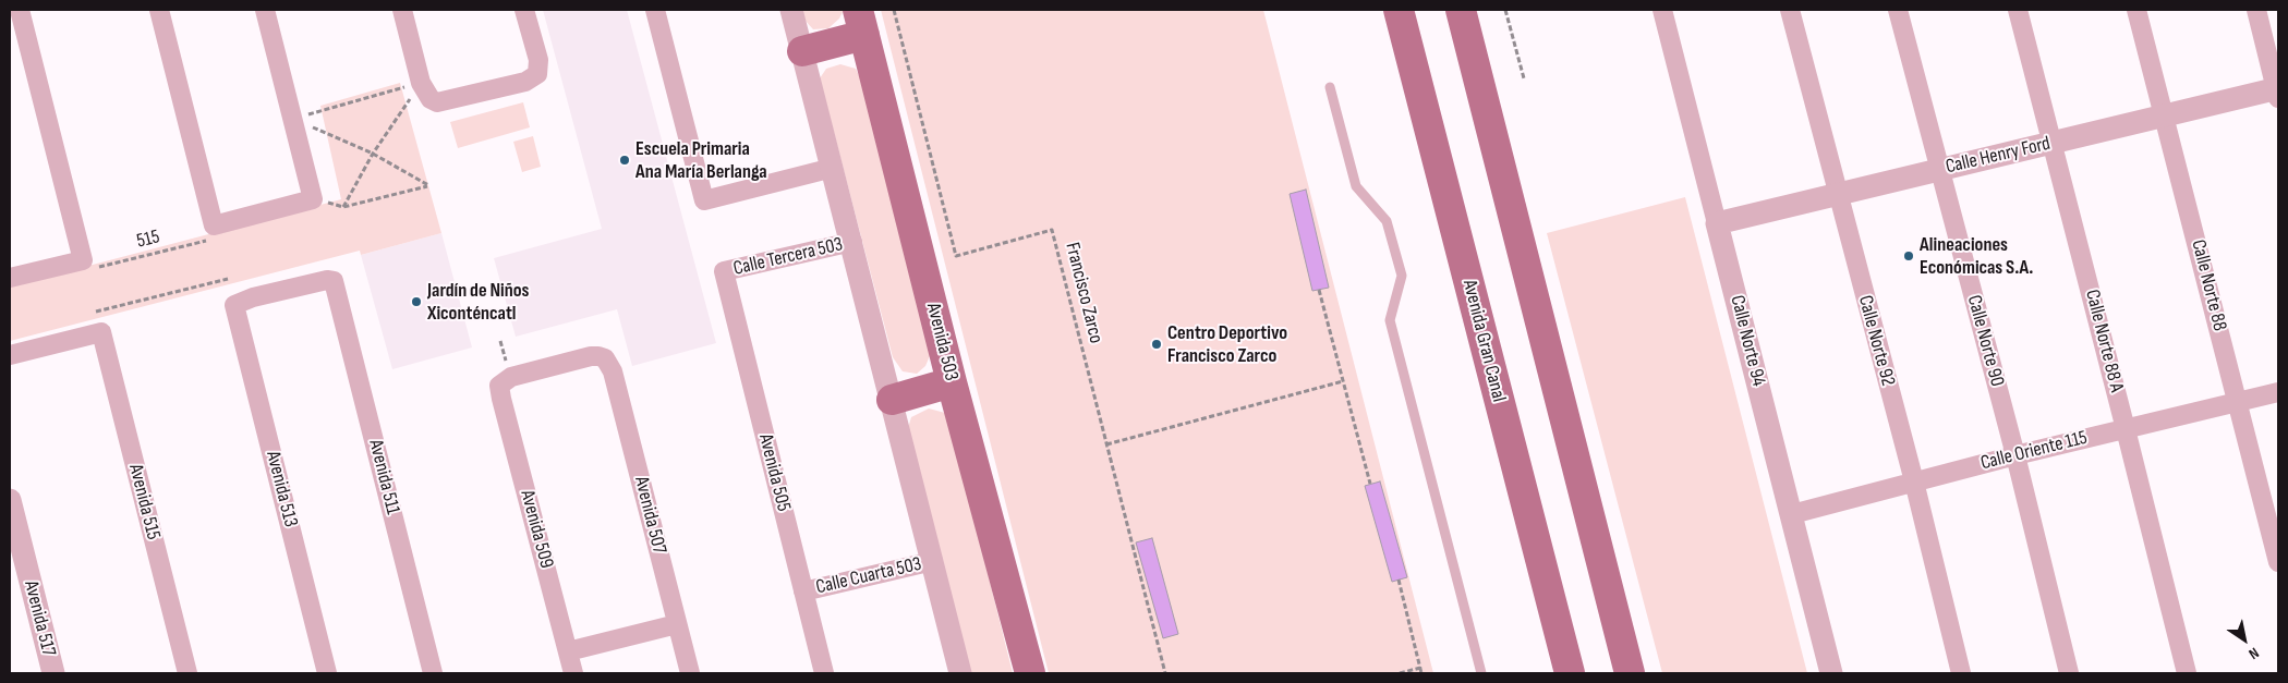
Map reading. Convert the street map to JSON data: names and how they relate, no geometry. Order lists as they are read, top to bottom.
{
  "streets": {
    "main road": ["Avenida Gran Canal", "Avenida 503"],
    "street": [
      "Calle Henry Ford",
      "Calle Tercera 503",
      "Calle Norte 88",
      "Calle Norte 94",
      "Calle Norte 92",
      "Calle Norte 90",
      "Calle Norte 88 A",
      "Calle Oriente 115",
      "Avenida 505",
      "Avenida 511",
      "Avenida 513",
      "Avenida 515",
      "Avenida 507",
      "Avenida 509",
      "Calle Cuarta 503",
      "Avenida 517"
    ],
    "path": ["515", "Francisco Zarco"]
  },
  "crossings": [
    ["Calle Henry Ford", "Calle Norte 88"],
    ["Calle Henry Ford", "Calle Norte 94"],
    ["Calle Henry Ford", "Calle Norte 92"],
    ["Calle Henry Ford", "Calle Norte 90"],
    ["Calle Henry Ford", "Calle Norte 88 A"],
    ["Calle Tercera 503", "Avenida 505"],
    ["Calle Norte 88", "Calle Oriente 115"],
    ["Calle Norte 94", "Calle Oriente 115"],
    ["Calle Norte 92", "Calle Oriente 115"],
    ["Calle Norte 90", "Calle Oriente 115"],
    ["Calle Norte 88 A", "Calle Oriente 115"],
    ["Avenida 505", "Calle Cuarta 503"],
    ["Avenida 511", "Avenida 513"],
    ["Avenida 507", "Avenida 509"]
  ],
  "places": [
    "Escuela Primaria Ana María Berlanga",
    "Alineaciones Económicas S.A.",
    "Jardín de Niños Xiconténcatl",
    "Centro Deportivo Francisco Zarco"
  ],
  "north": "bottom right"
}
